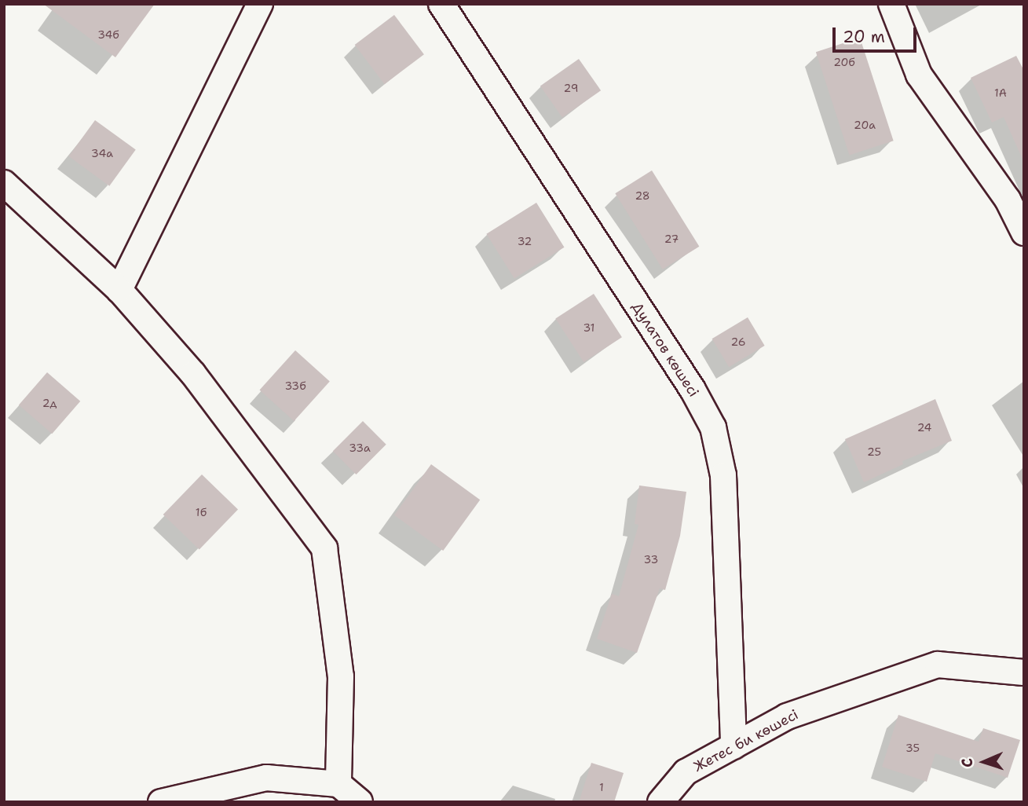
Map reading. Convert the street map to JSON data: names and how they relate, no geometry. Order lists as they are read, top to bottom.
{
  "streets": {
    "street": ["Дулатов көшесі", "Жетес би көшесі"]
  },
  "crossings": [
    ["Дулатов көшесі", "Жетес би көшесі"]
  ],
  "house_numbers": [
    "34б",
    "20б",
    "29",
    "1А",
    "20а",
    "34а",
    "28",
    "27",
    "32",
    "31",
    "26",
    "33б",
    "2д",
    "24",
    "33а",
    "25",
    "1б",
    "33",
    "35",
    "1"
  ],
  "scale_bar": "20 m",
  "north": "left"
}
